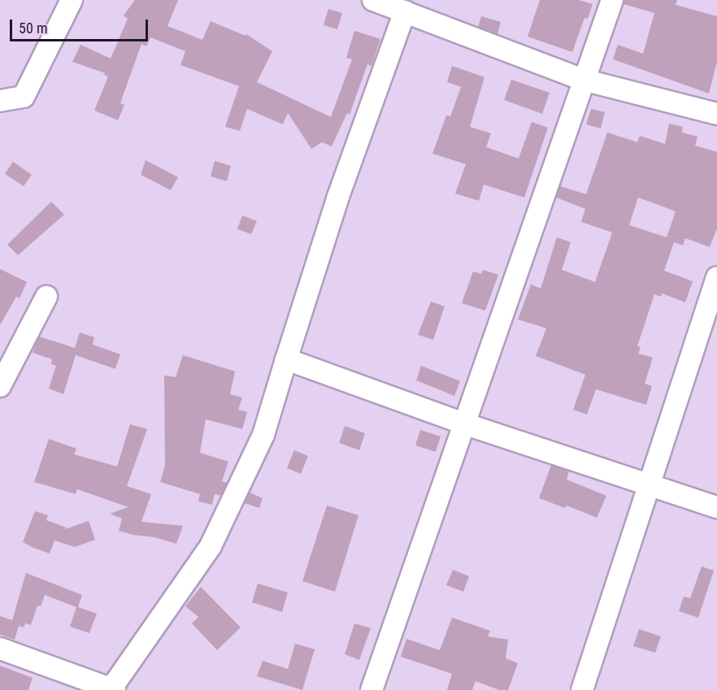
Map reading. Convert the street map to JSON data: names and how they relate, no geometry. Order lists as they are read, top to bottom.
{
  "scale_bar": "50 m"
}
